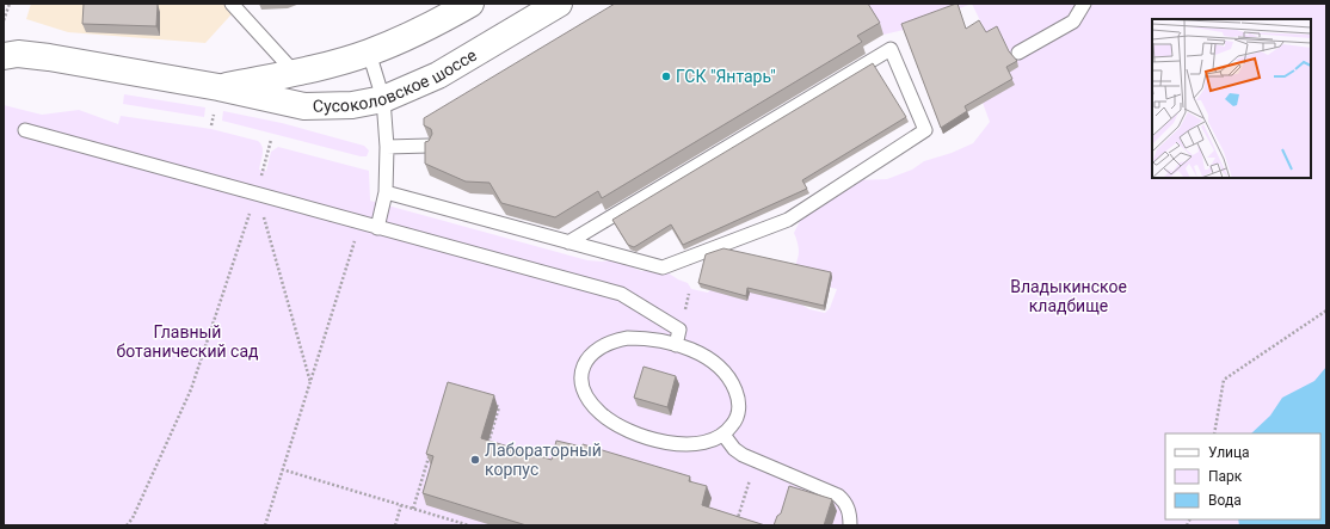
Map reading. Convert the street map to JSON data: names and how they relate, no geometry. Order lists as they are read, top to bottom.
{
  "streets": {
    "street": ["Сусоколовское шоссе"]
  },
  "parks": ["Владыкинское кладбище", "Главный ботанический сад"],
  "places": ["ГСК \"Янтарь\"", "Лабораторный корпус"],
  "legend": ["Улица", "Парк", "Вода"]
}
